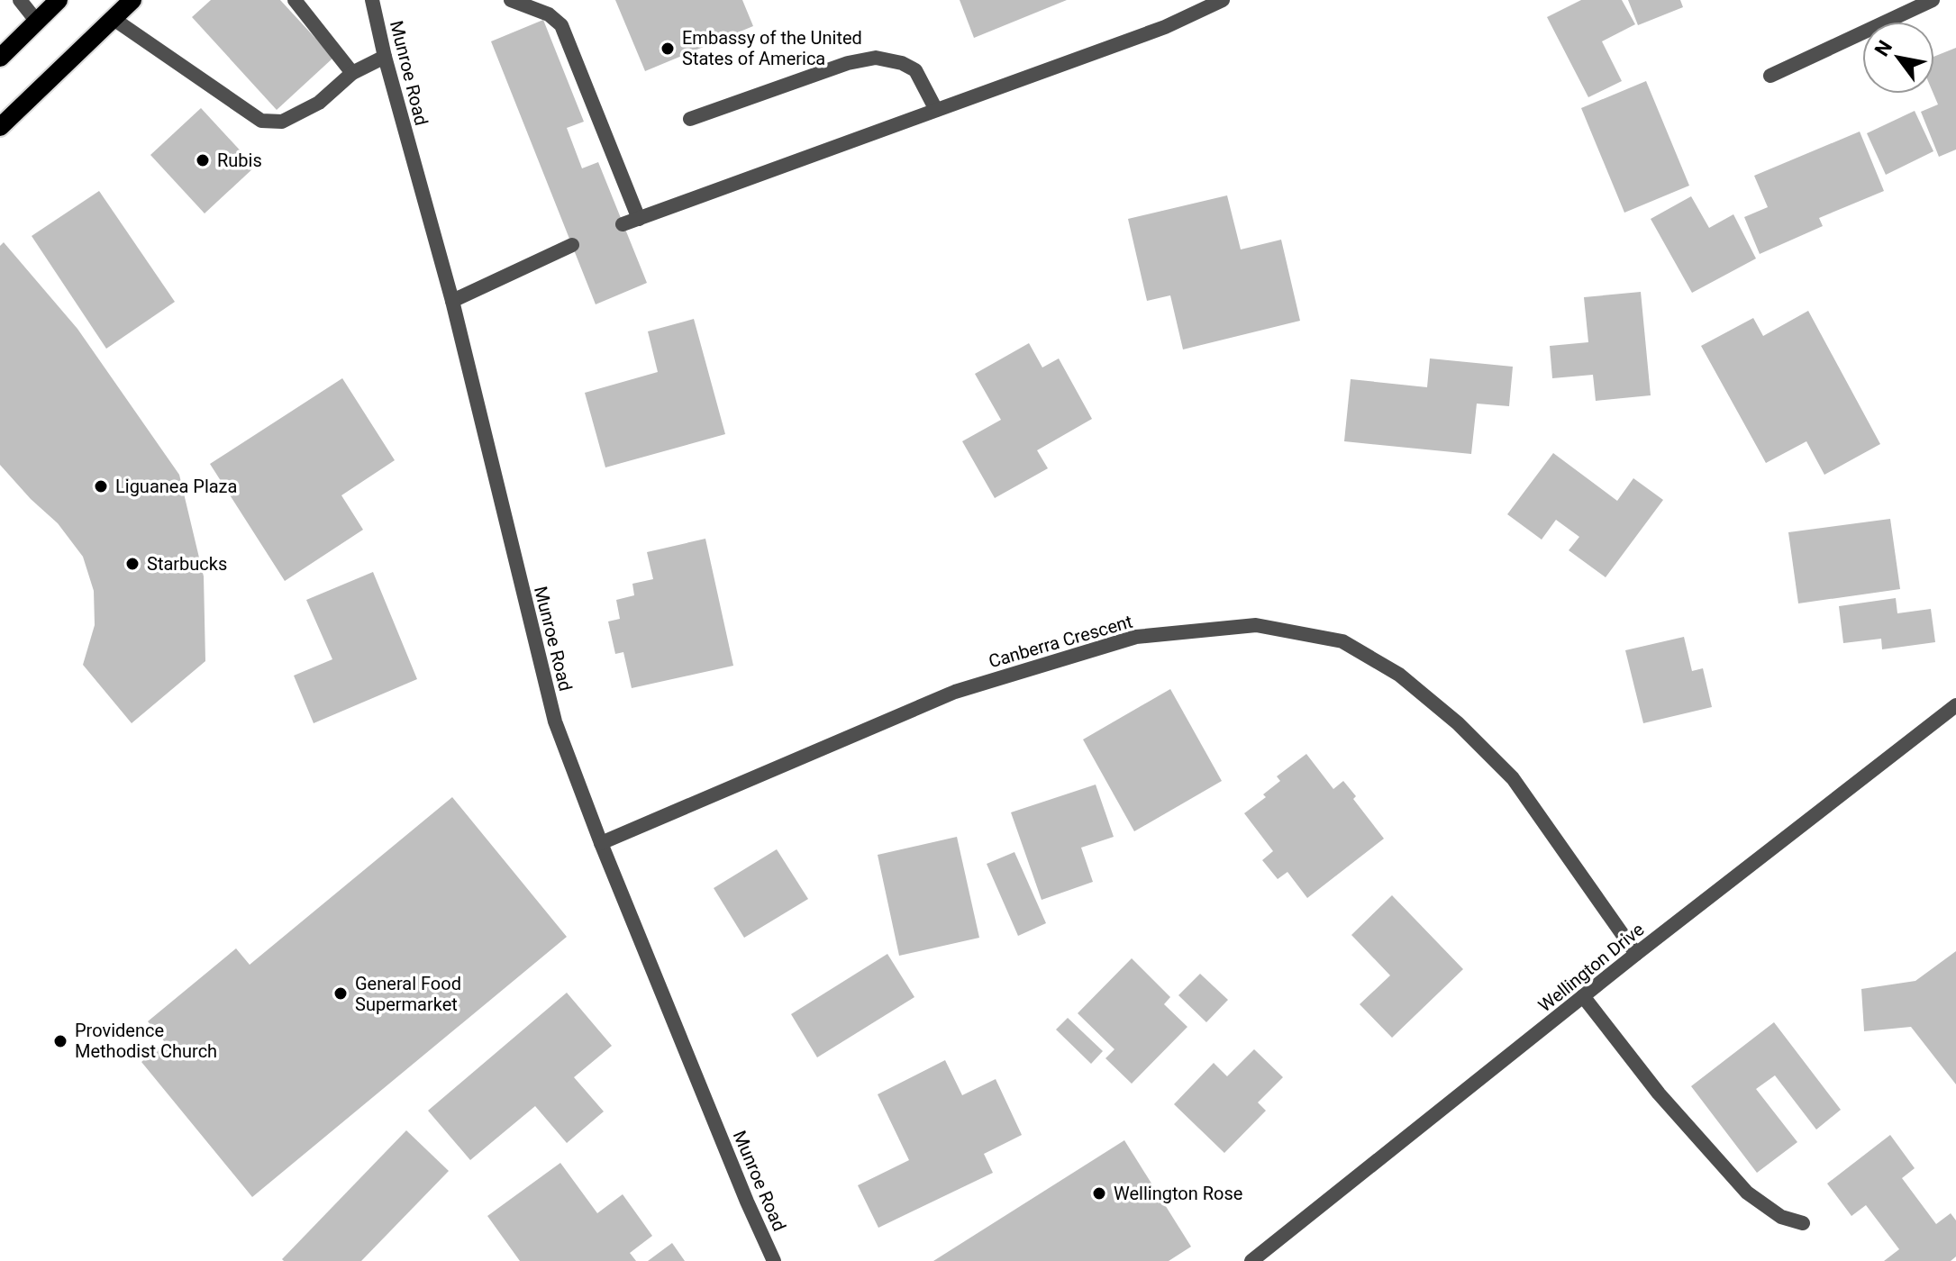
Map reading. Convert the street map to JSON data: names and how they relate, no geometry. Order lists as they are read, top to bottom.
{
  "streets": {
    "street": ["Munroe Road", "Canberra Crescent", "Wellington Drive"]
  },
  "crossings": [
    ["Munroe Road", "Canberra Crescent"],
    ["Canberra Crescent", "Wellington Drive"]
  ],
  "places": [
    "Embassy of the United States of America",
    "Rubis",
    "Liguanea Plaza",
    "Starbucks",
    "General Food Supermarket",
    "Providence Methodist Church",
    "Wellington Rose"
  ],
  "north": "top left"
}
